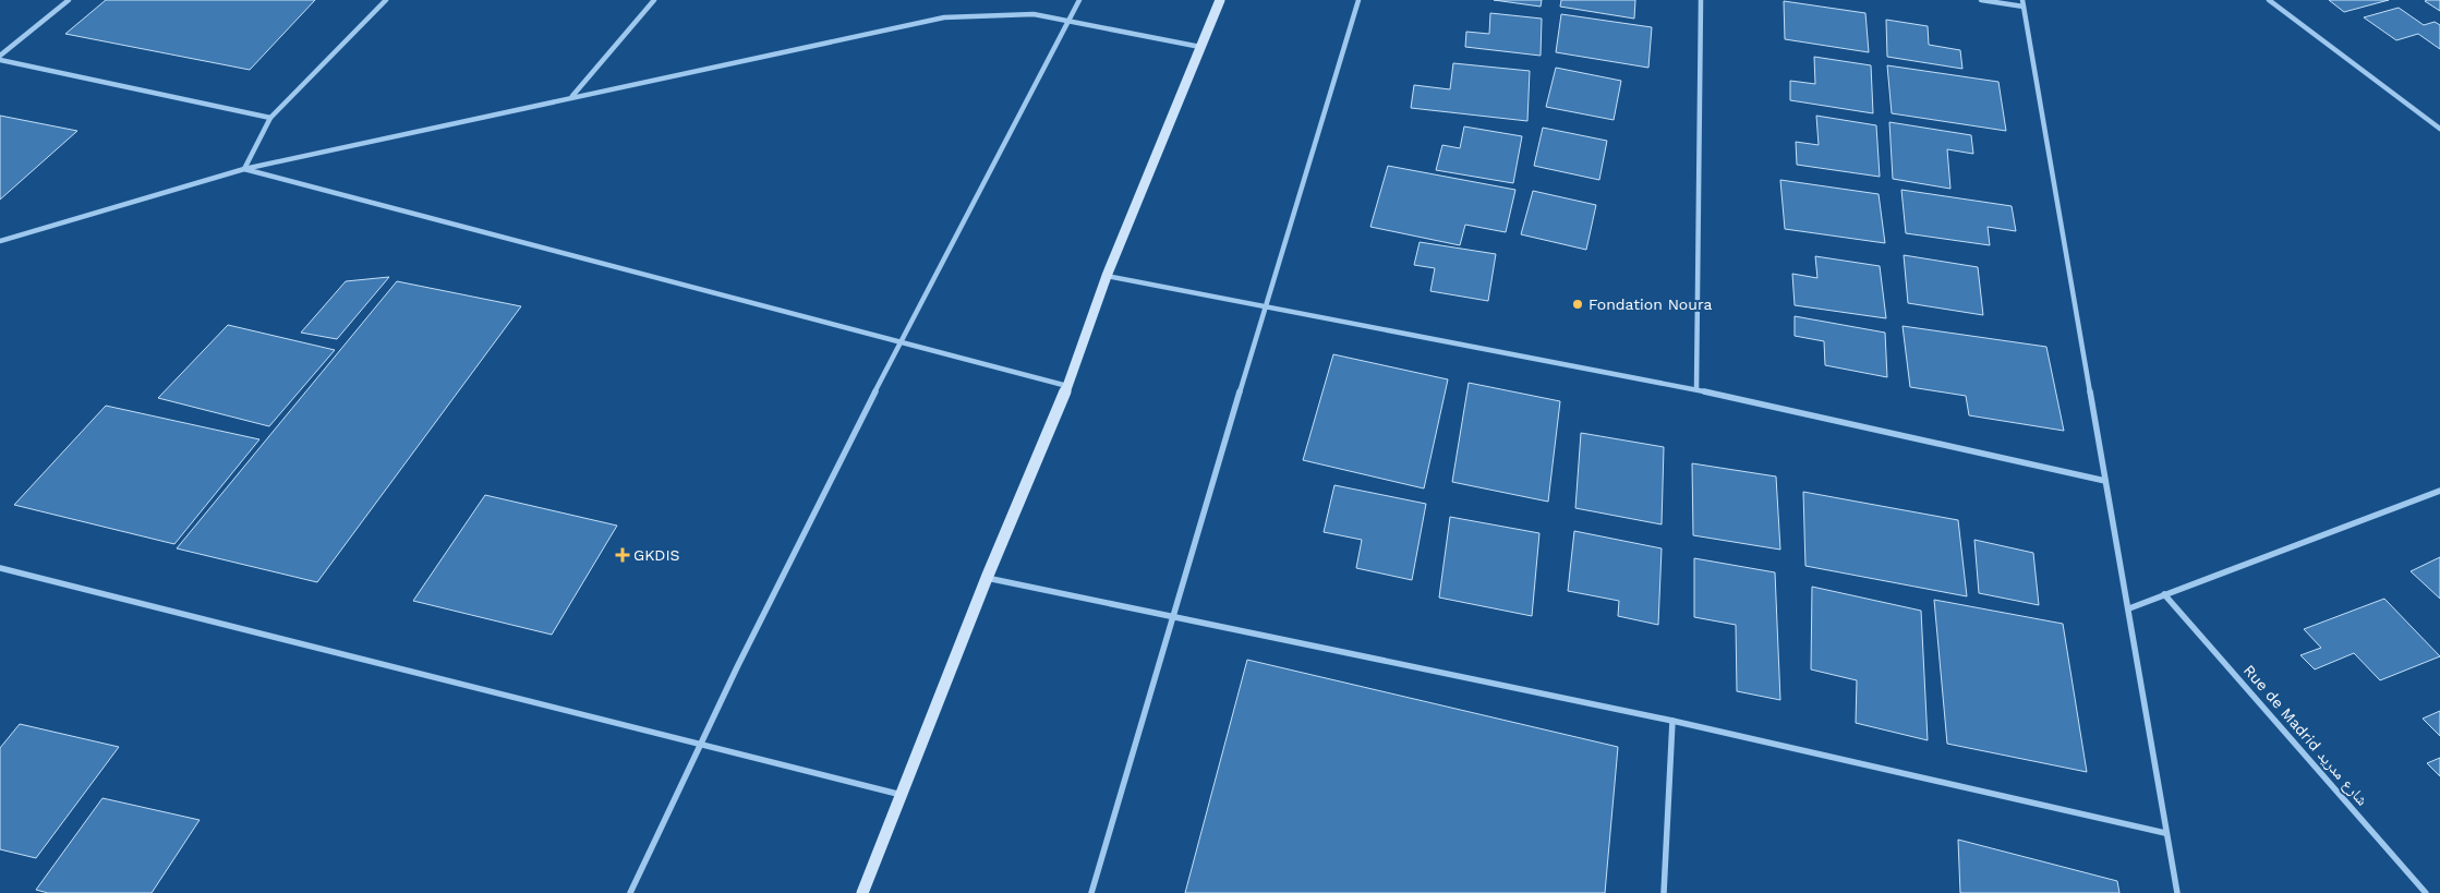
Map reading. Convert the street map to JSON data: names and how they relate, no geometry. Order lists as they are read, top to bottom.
{
  "streets": {
    "street": ["Rue de Madrid شارع مدريد"]
  },
  "places": {
    "other": ["Fondation Noura"],
    "health": ["GKDIS"]
  }
}
